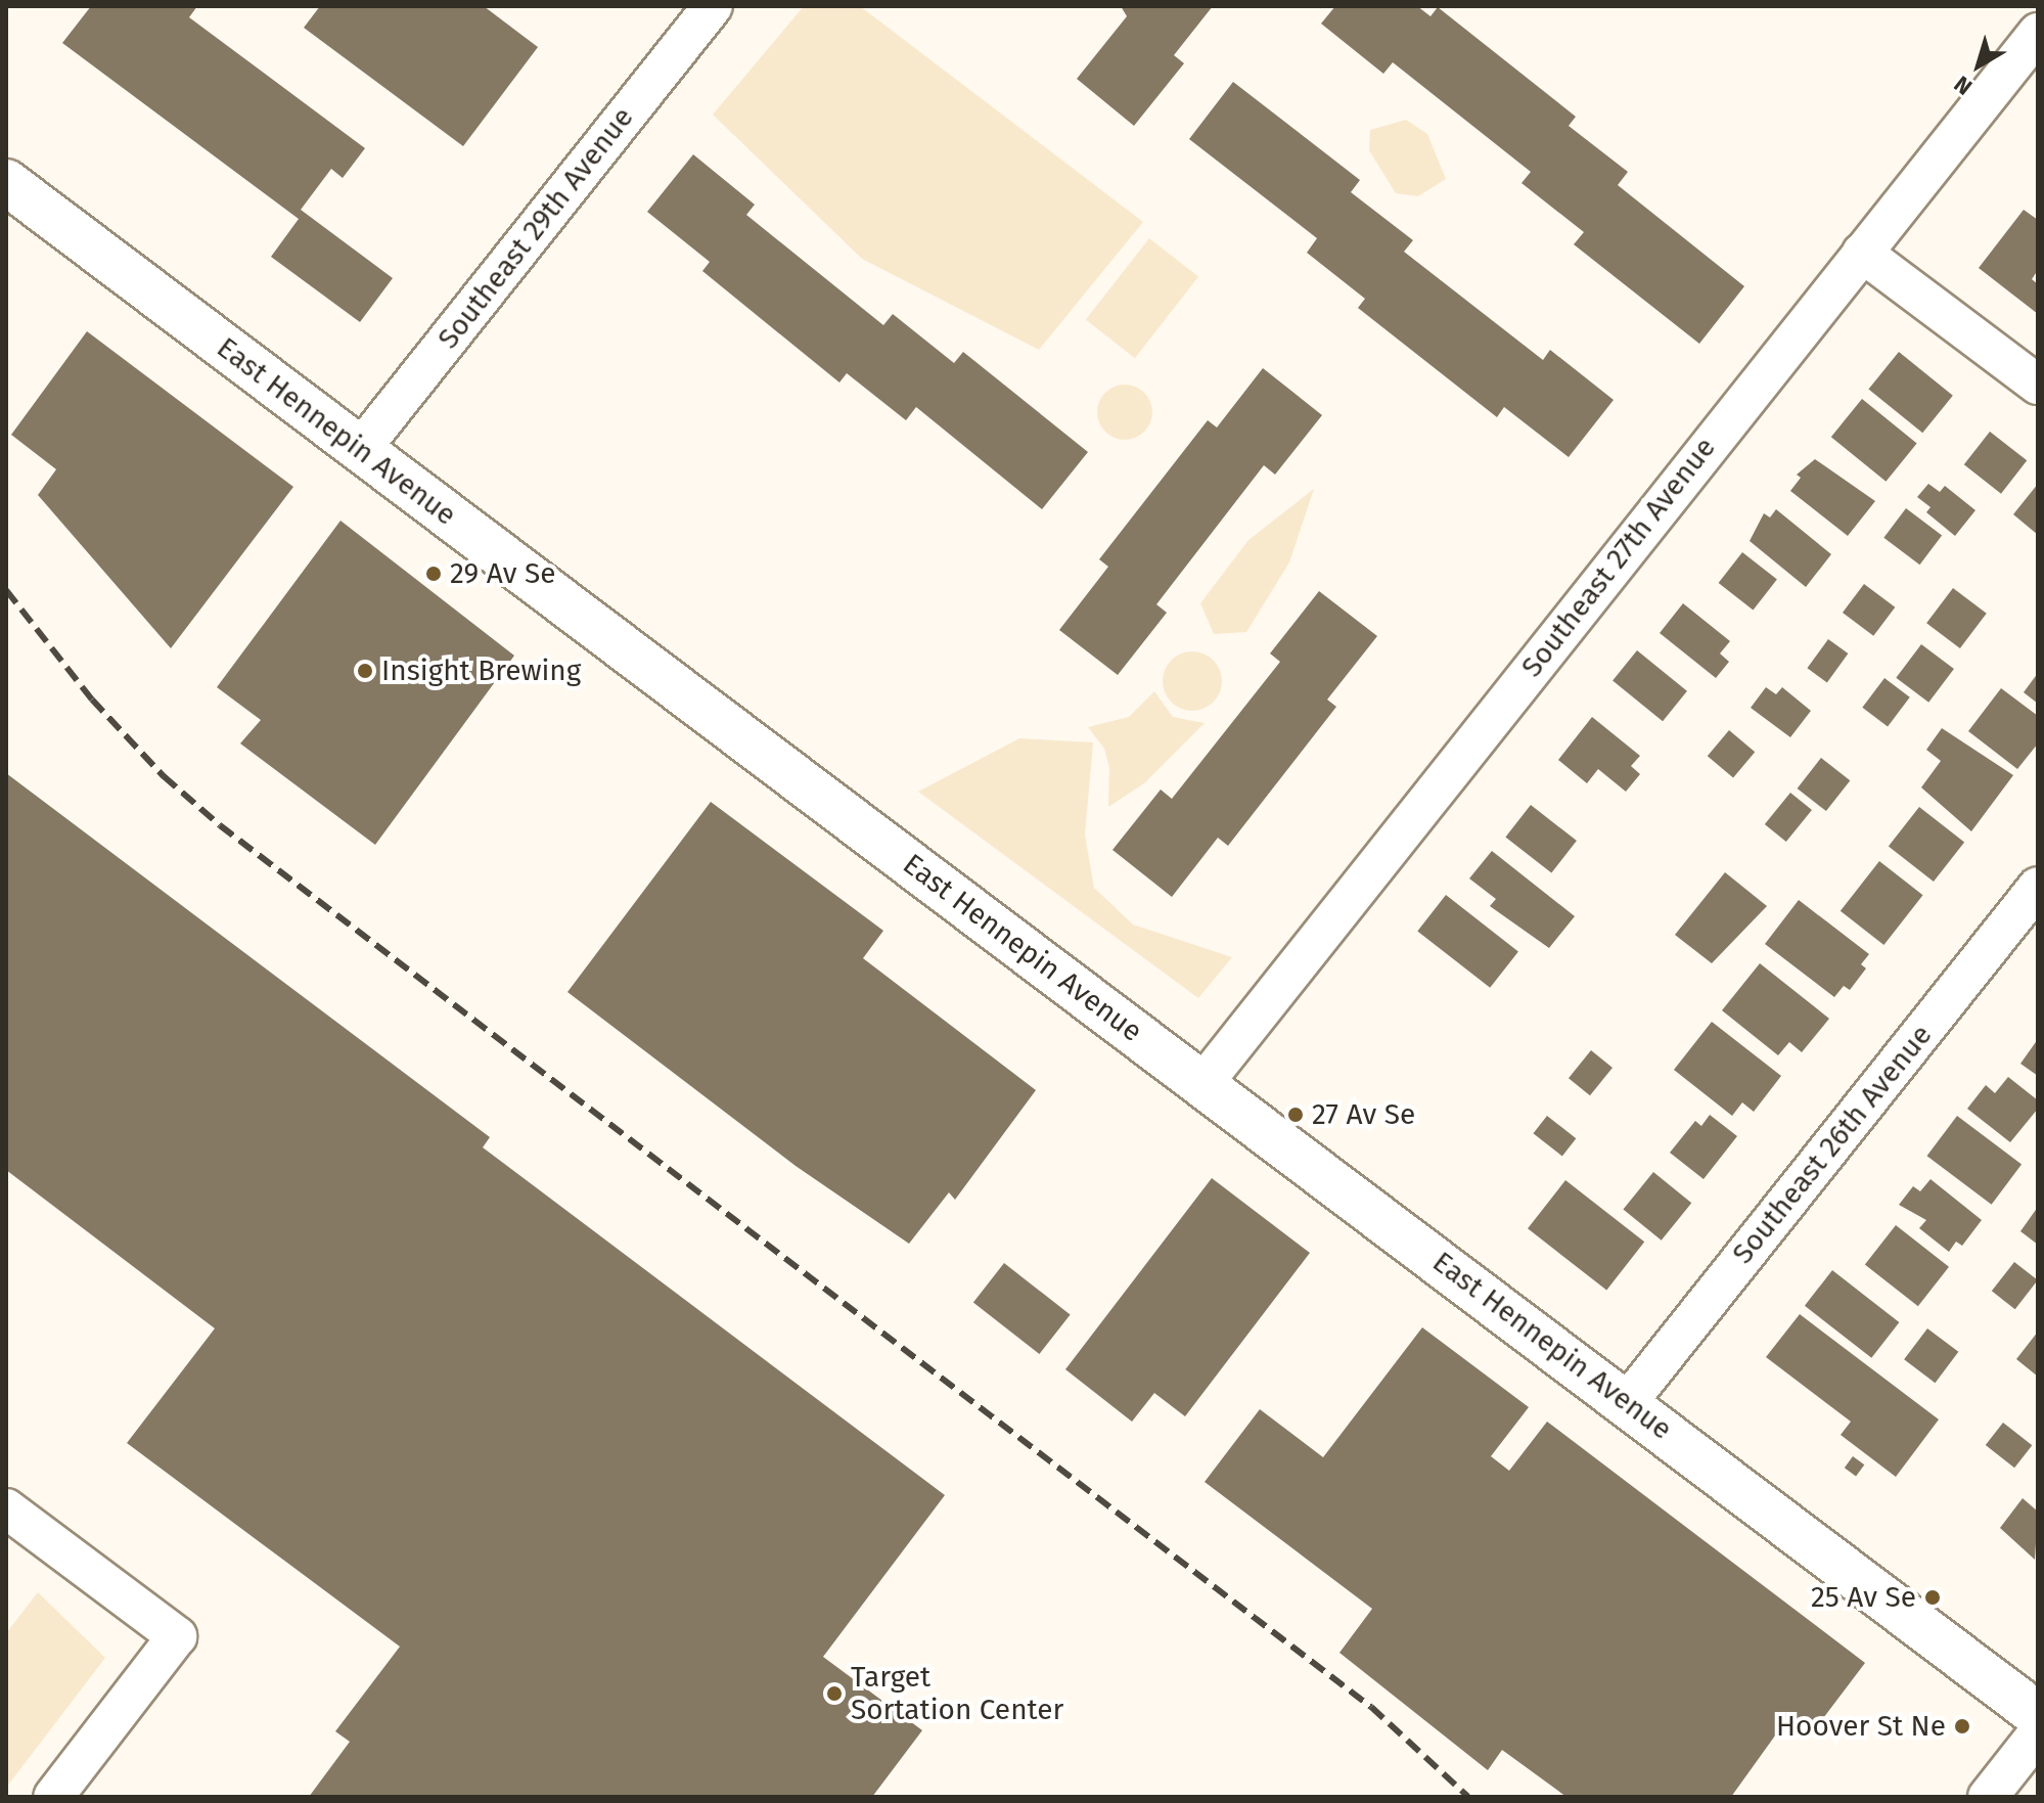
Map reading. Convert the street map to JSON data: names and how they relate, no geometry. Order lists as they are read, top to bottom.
{
  "streets": {
    "main road": ["East Hennepin Avenue"],
    "street": ["Southeast 29th Avenue", "Southeast 27th Avenue", "Southeast 26th Avenue"]
  },
  "crossings": [
    ["Southeast 29th Avenue", "East Hennepin Avenue"],
    ["East Hennepin Avenue", "Southeast 27th Avenue"],
    ["East Hennepin Avenue", "Southeast 26th Avenue"]
  ],
  "places": [
    "29 Av Se",
    "Insight Brewing",
    "27 Av Se",
    "25 Av Se",
    "Target Sortation Center",
    "Hoover St Ne"
  ],
  "north": "bottom left"
}
